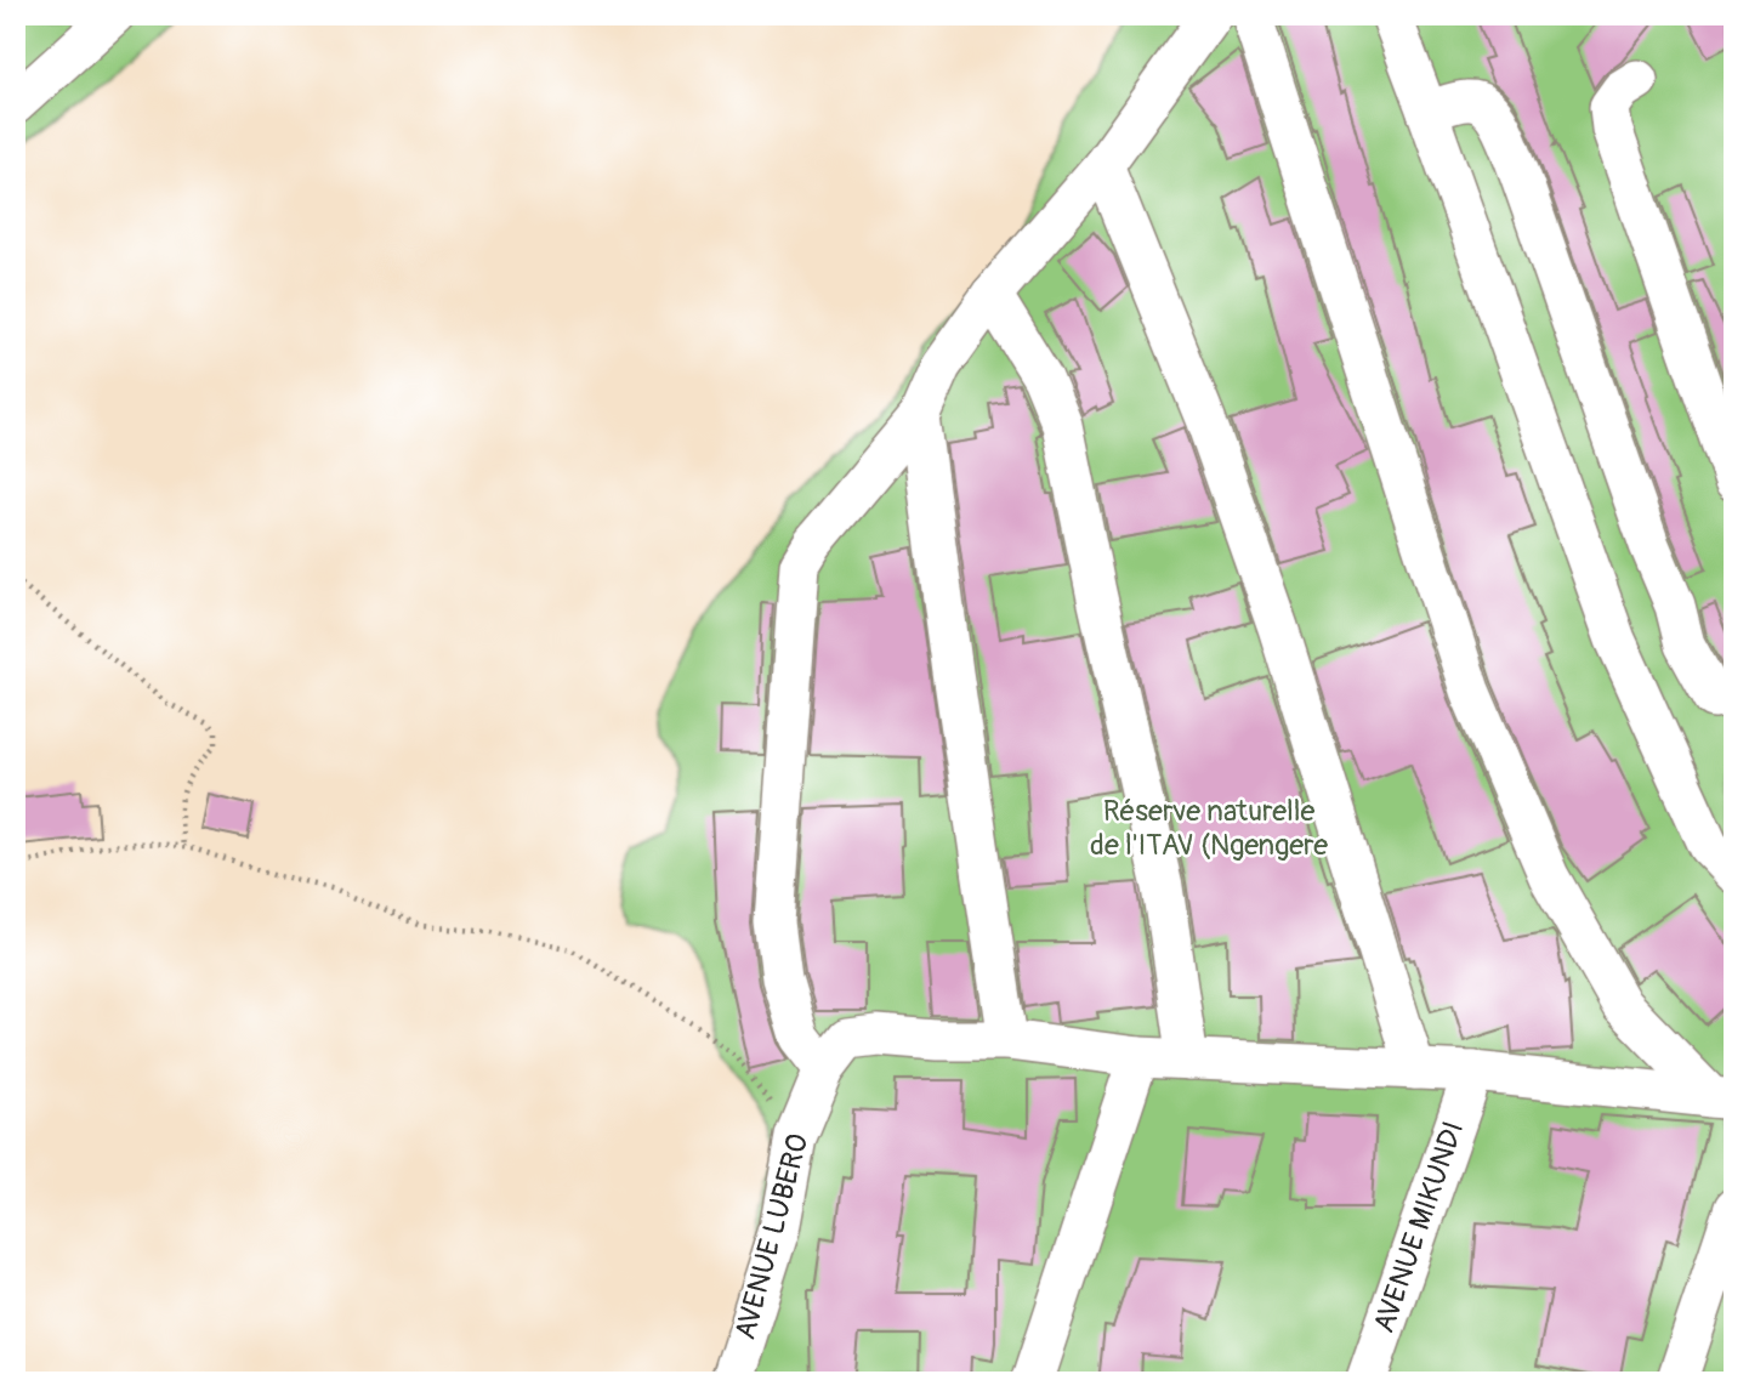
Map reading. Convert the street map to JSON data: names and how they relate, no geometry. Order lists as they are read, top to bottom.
{
  "streets": {
    "street": ["AVENUE MIKUNDI", "AVENUE LUBERO"]
  },
  "parks": ["Réserve naturelle de l'ITAV (Ngengere"]
}
